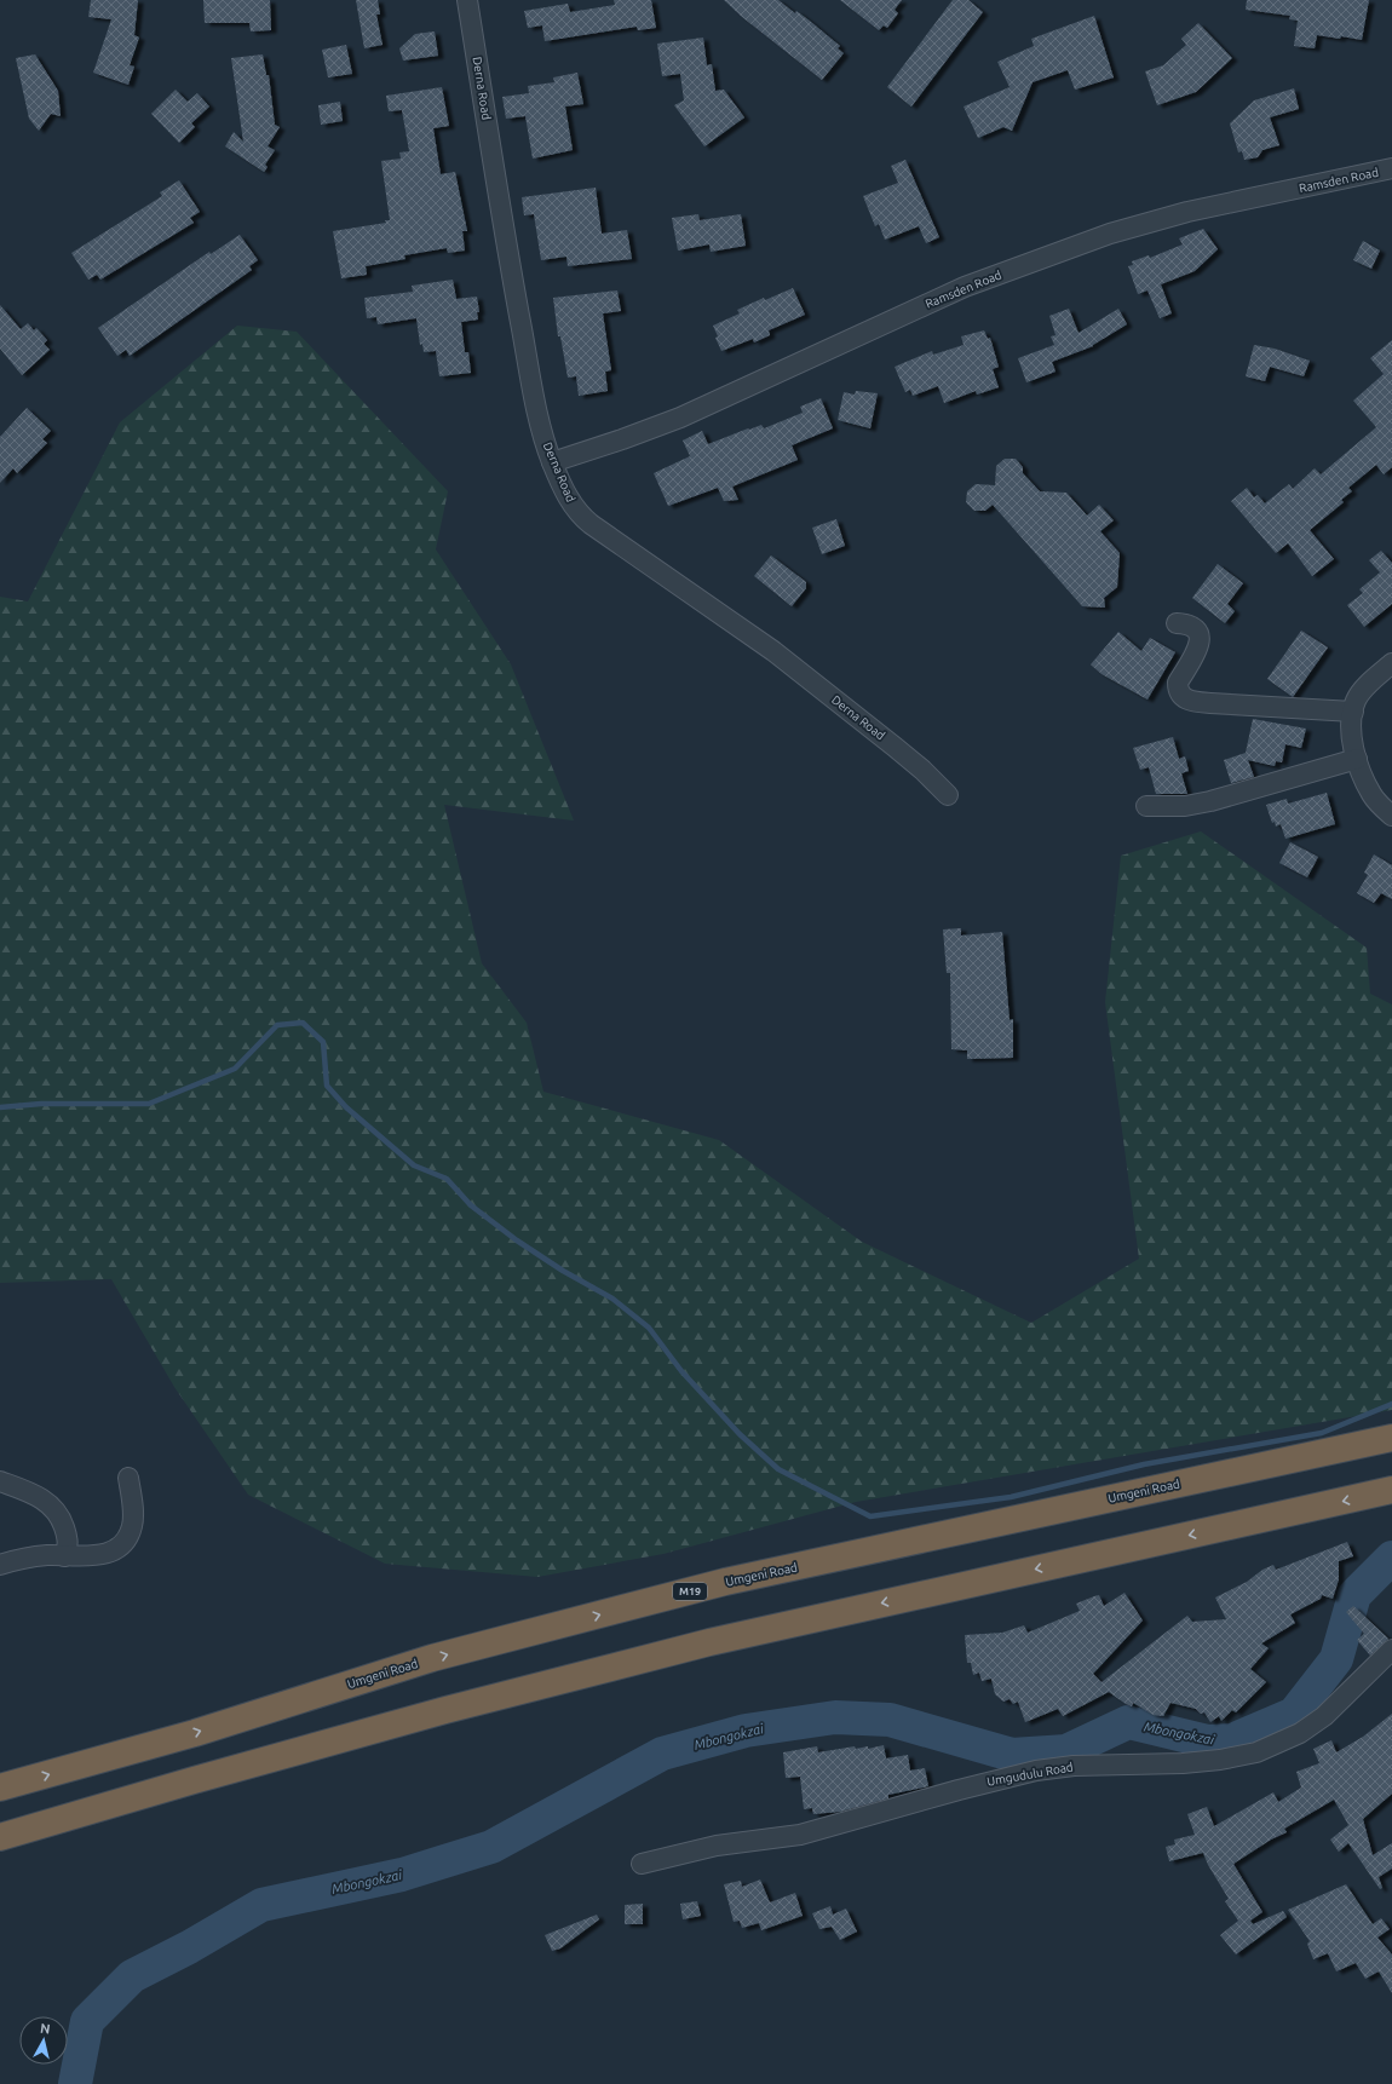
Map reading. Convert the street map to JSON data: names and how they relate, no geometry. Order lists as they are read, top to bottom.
{
  "streets": {
    "highway": ["Umgeni Road", "M19"],
    "street": ["Derna Road", "Ramsden Road", "Umgudulu Road"]
  },
  "crossings": [
    ["Derna Road", "Ramsden Road"]
  ],
  "water": ["Mbongokzai"],
  "north": "top"
}
